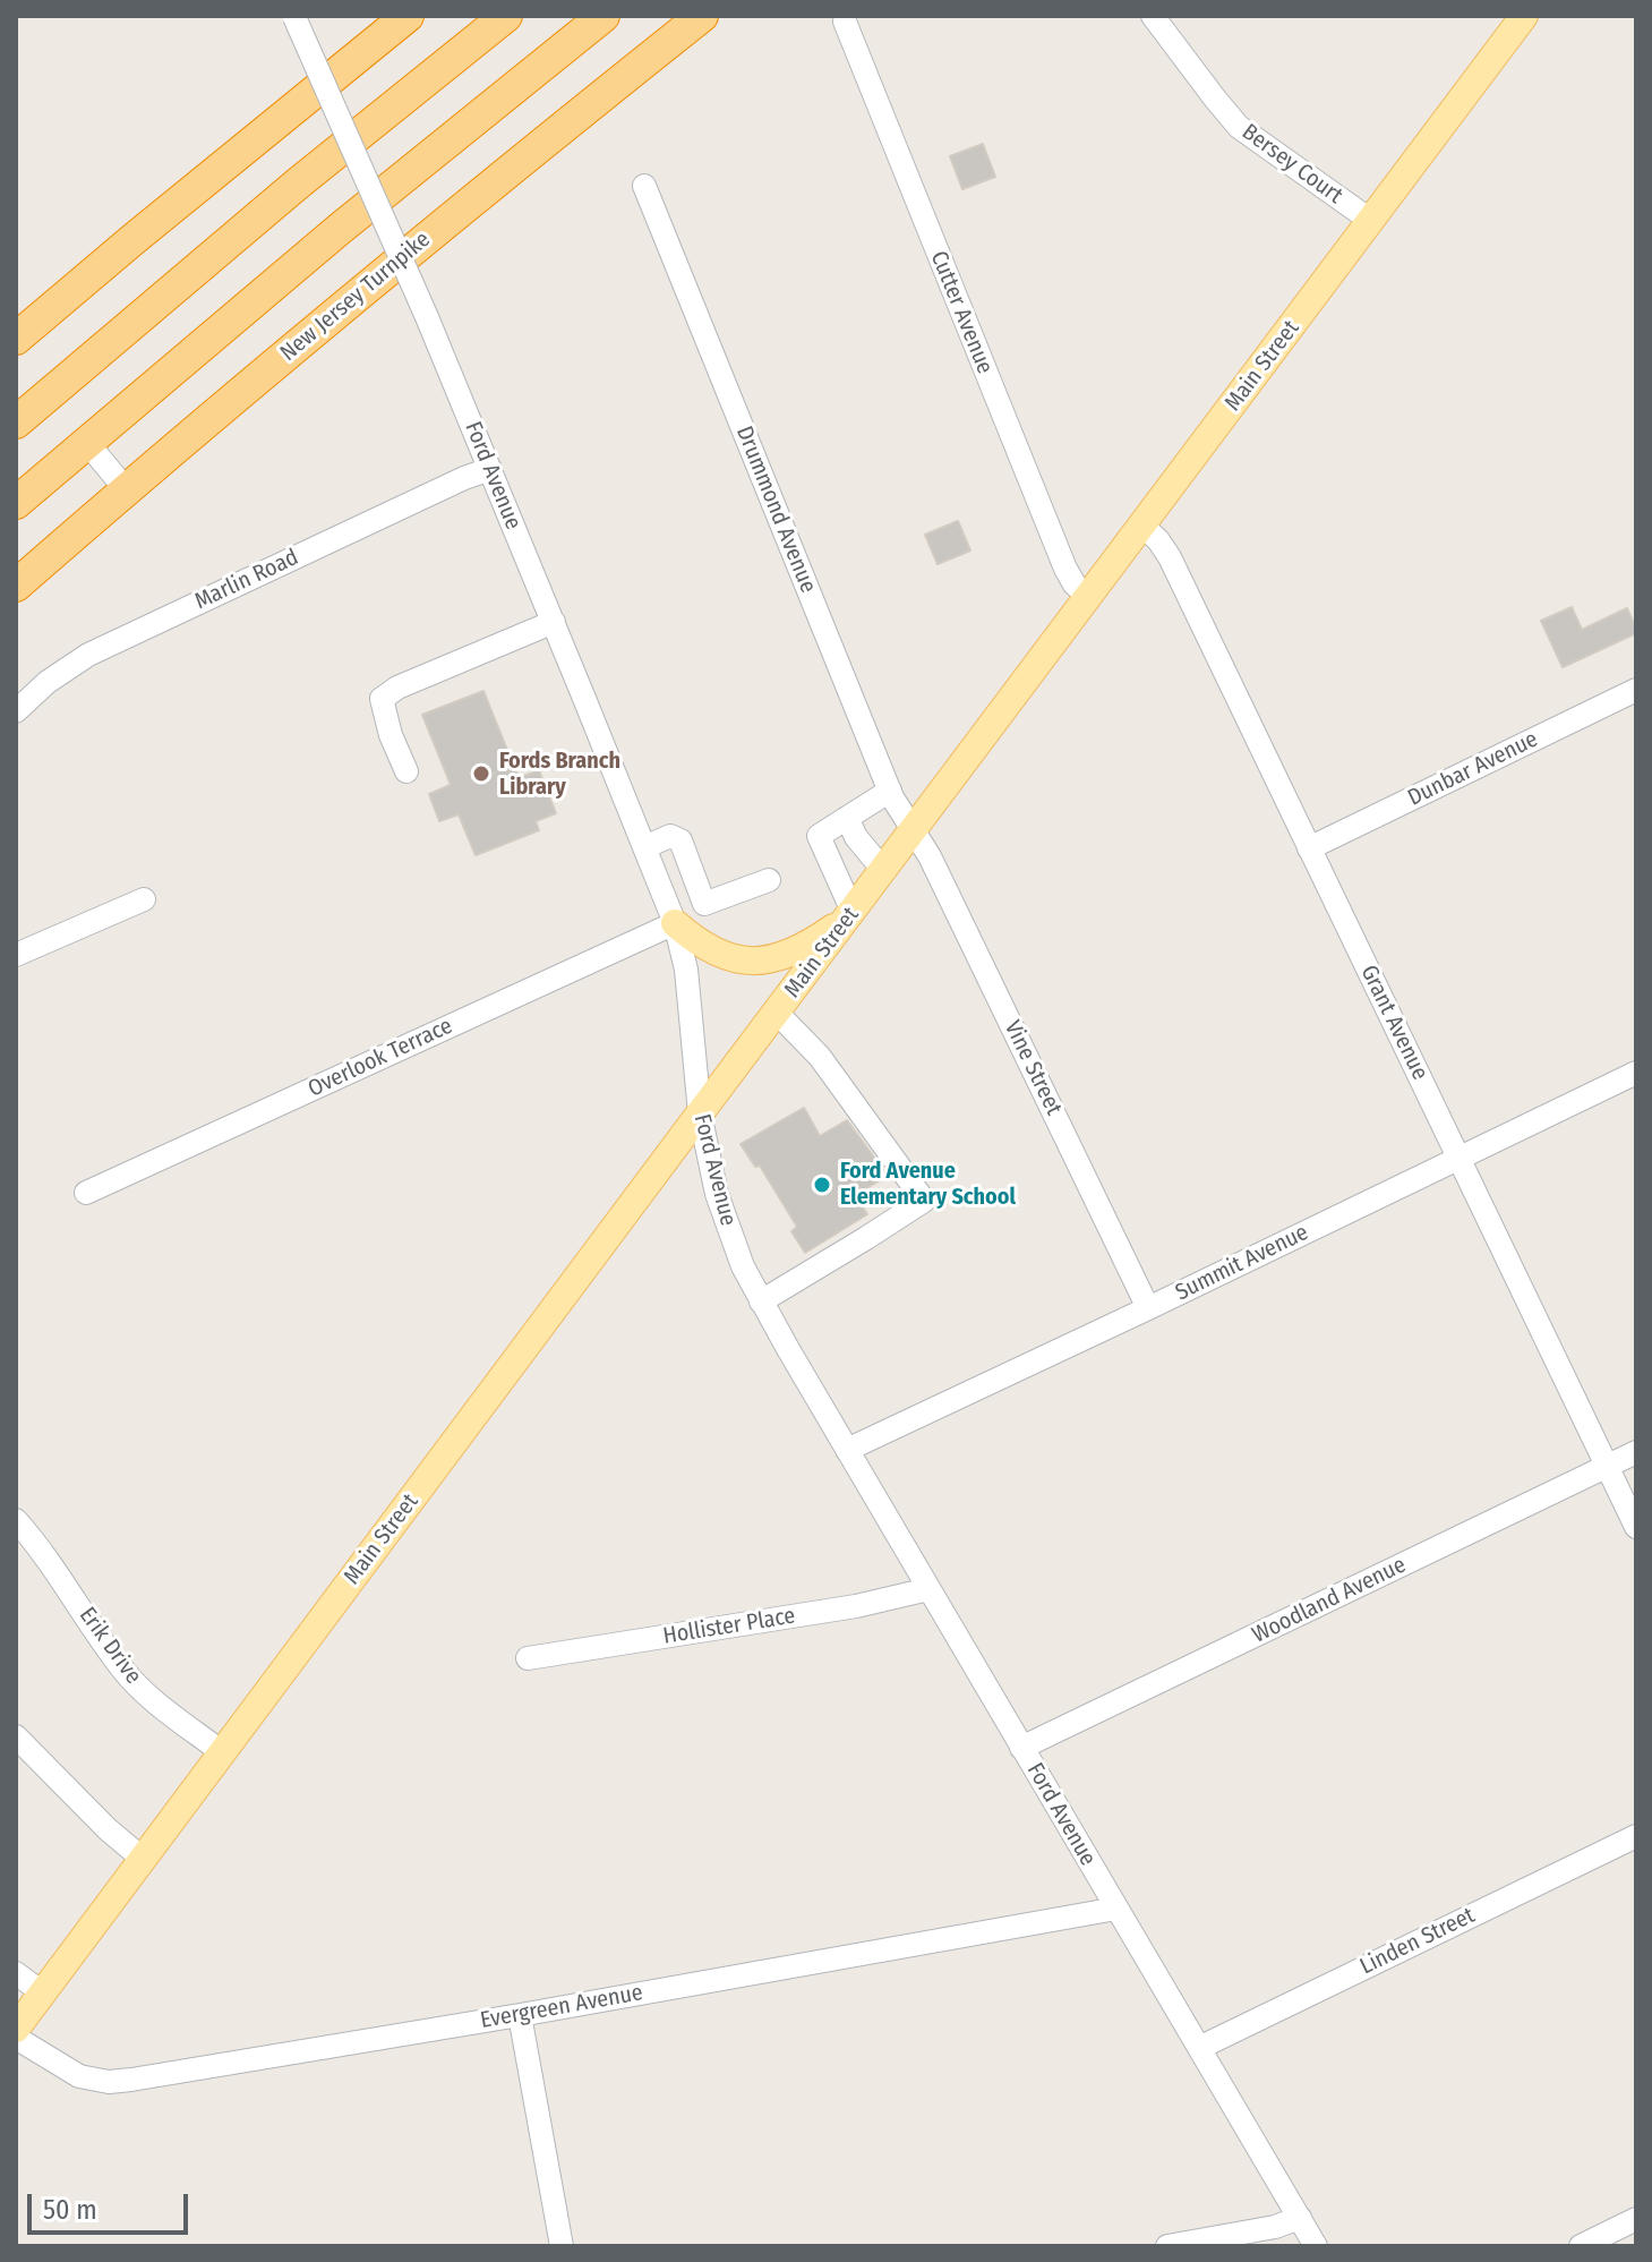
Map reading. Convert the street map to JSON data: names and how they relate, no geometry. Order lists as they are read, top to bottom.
{
  "streets": {
    "highway": ["New Jersey Turnpike"],
    "main road": ["Main Street"],
    "street": [
      "Bersey Court",
      "Cutter Avenue",
      "Ford Avenue",
      "Drummond Avenue",
      "Marlin Road",
      "Dunbar Avenue",
      "Grant Avenue",
      "Overlook Terrace",
      "Vine Street",
      "Summit Avenue",
      "Woodland Avenue",
      "Hollister Place",
      "Erik Drive",
      "Linden Street",
      "Evergreen Avenue"
    ]
  },
  "crossings": [
    ["Bersey Court", "Main Street"],
    ["Cutter Avenue", "Main Street"],
    ["Main Street", "Ford Avenue"],
    ["Main Street", "Drummond Avenue"],
    ["Main Street", "Grant Avenue"],
    ["Main Street", "Vine Street"],
    ["Main Street", "Erik Drive"],
    ["Ford Avenue", "Marlin Road"],
    ["Ford Avenue", "Overlook Terrace"],
    ["Ford Avenue", "Summit Avenue"],
    ["Ford Avenue", "Woodland Avenue"],
    ["Ford Avenue", "Hollister Place"],
    ["Ford Avenue", "Linden Street"],
    ["Ford Avenue", "Evergreen Avenue"],
    ["Drummond Avenue", "Vine Street"],
    ["Dunbar Avenue", "Grant Avenue"],
    ["Grant Avenue", "Summit Avenue"],
    ["Grant Avenue", "Woodland Avenue"],
    ["Vine Street", "Summit Avenue"]
  ],
  "places": ["Fords Branch Library", "Ford Avenue Elementary School"],
  "scale_bar": "50 m"
}
